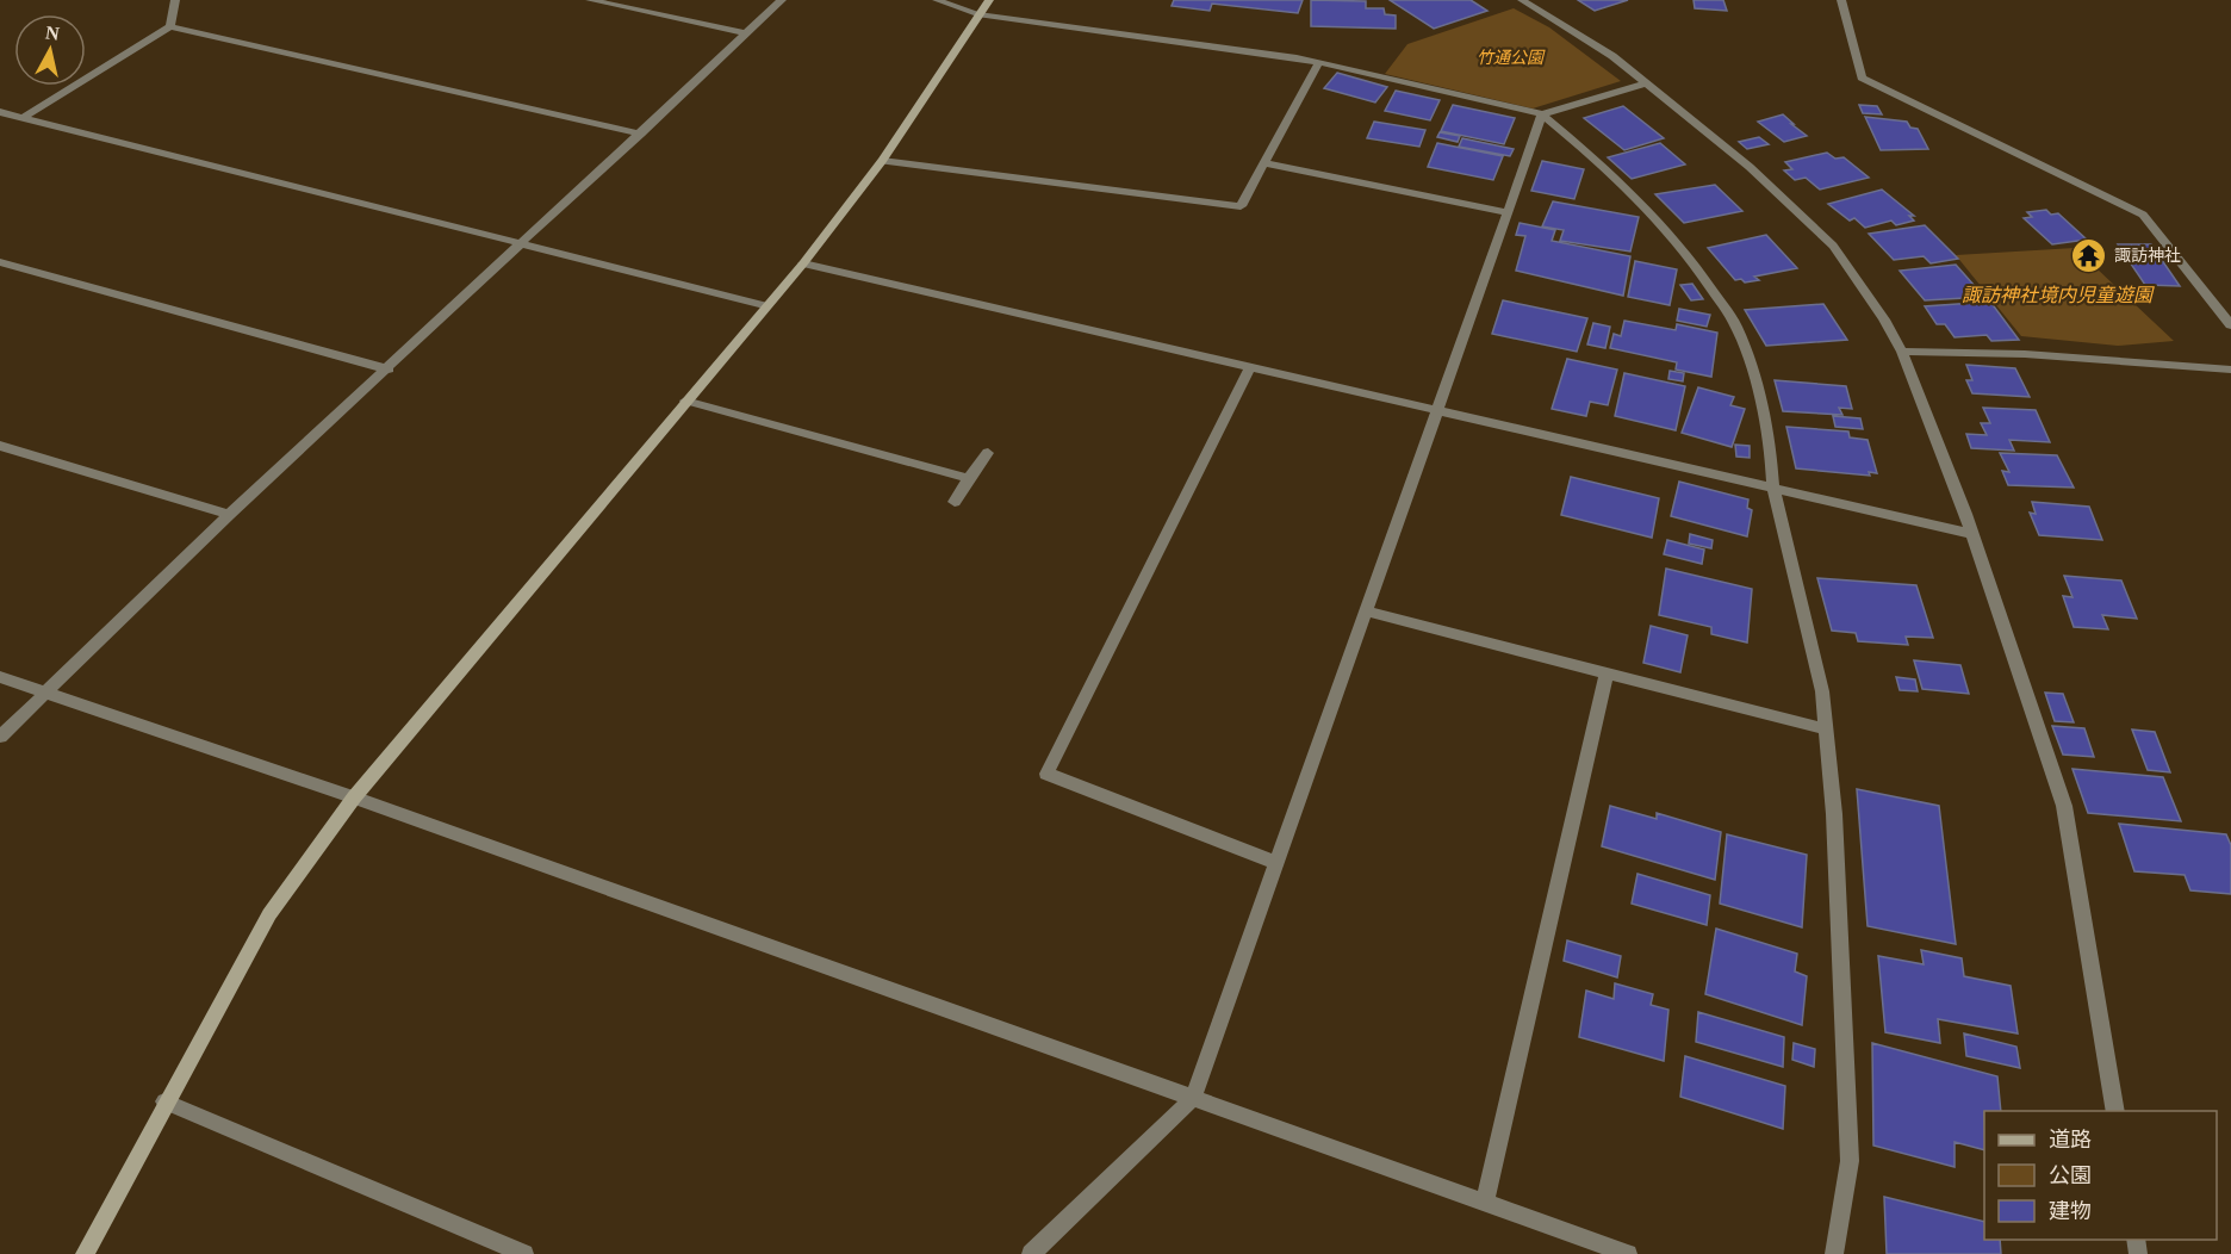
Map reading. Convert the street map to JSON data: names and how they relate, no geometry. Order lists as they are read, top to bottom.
{
  "parks": ["竹通公園", "諏訪神社境内児童遊園"],
  "places": {
    "temple": ["諏訪神社"]
  },
  "legend": ["道路", "公園", "建物"],
  "north": "top"
}
